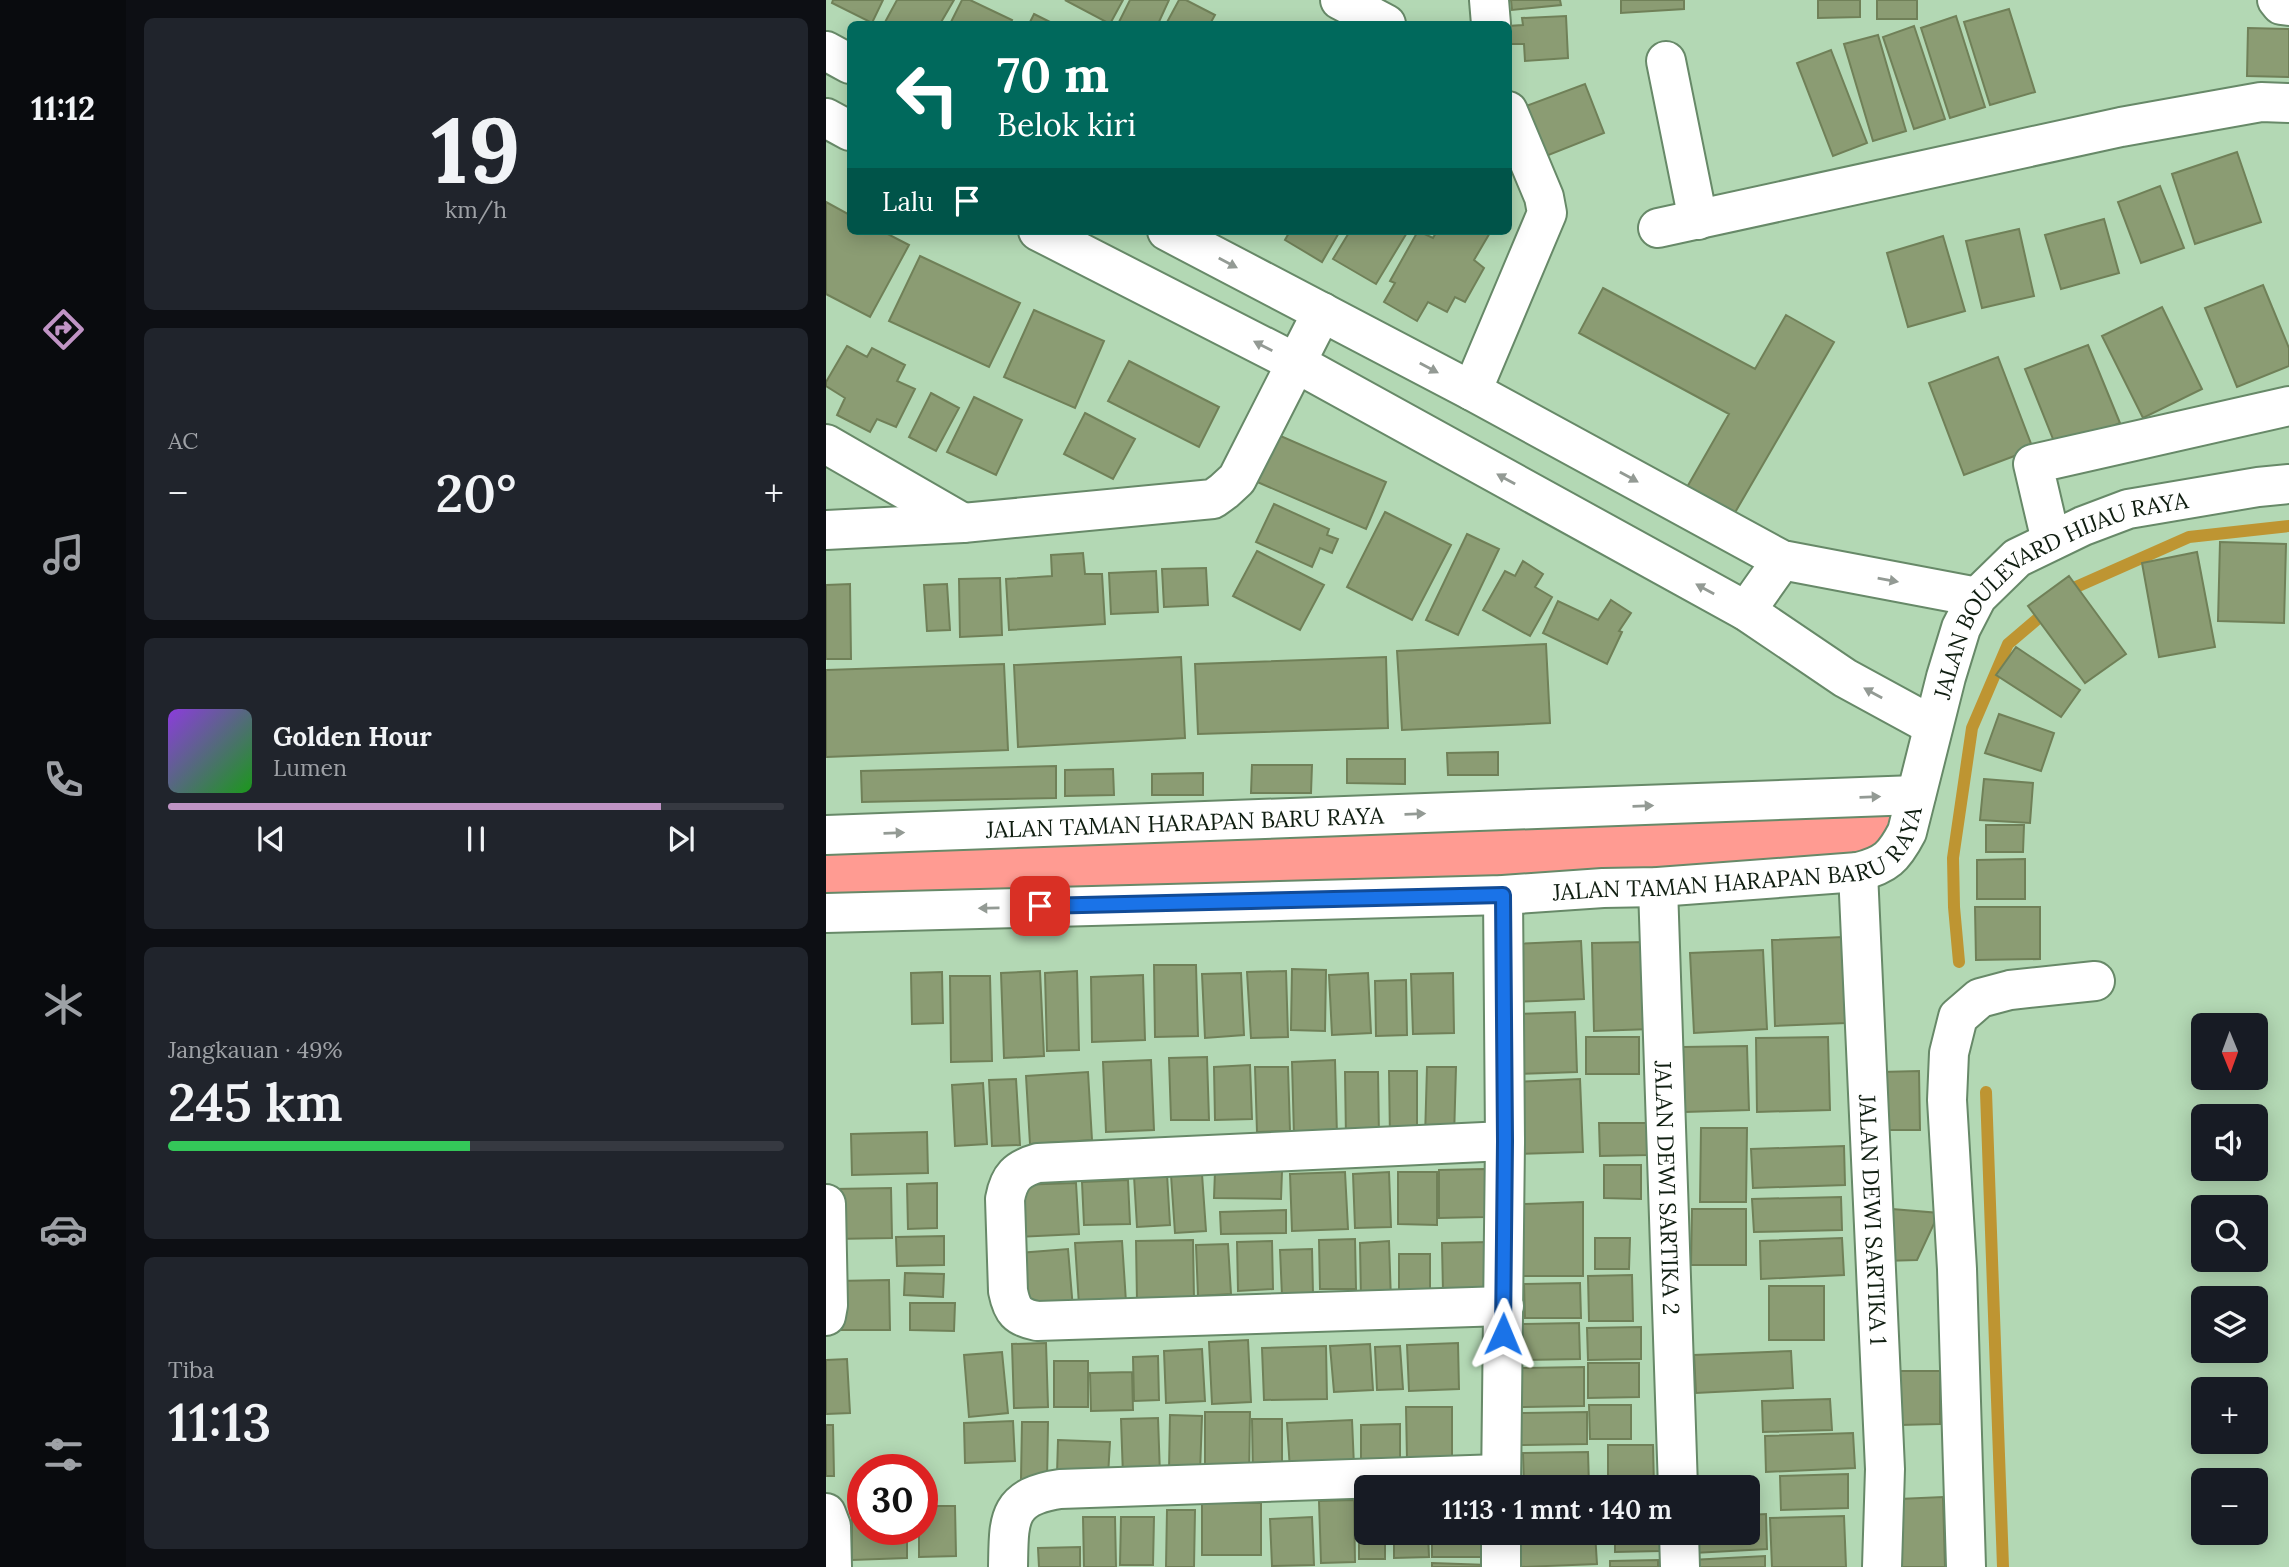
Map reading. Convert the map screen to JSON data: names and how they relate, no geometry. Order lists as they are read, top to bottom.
{
  "streets": {
    "street": [
      "JALAN BOULEVARD HIJAU RAYA",
      "JALAN TAMAN HARAPAN BARU RAYA",
      "JALAN DEWI SARTIKA 2",
      "JALAN DEWI SARTIKA 1"
    ]
  },
  "crossings": [
    ["JALAN BOULEVARD HIJAU RAYA", "JALAN TAMAN HARAPAN BARU RAYA"],
    ["JALAN TAMAN HARAPAN BARU RAYA", "JALAN DEWI SARTIKA 2"],
    ["JALAN TAMAN HARAPAN BARU RAYA", "JALAN DEWI SARTIKA 1"]
  ],
  "north": "bottom",
  "page": {
    "tabs": "11:12",
    "tile": [
      ["19", "km/h"],
      "AC",
      ["Jangkauan · 49%", "245 km"],
      ["Tiba", "11:13"]
    ],
    "turn": ["70 m", "Belok kiri"],
    "then": "Lalu",
    "heat": ["−", "20°", "+"],
    "song": ["Golden Hour", "Lumen"],
    "map_buttons": ["+", "−"],
    "limit": "30",
    "trip": "11:13 · 1 mnt · 140 m"
  }
}
